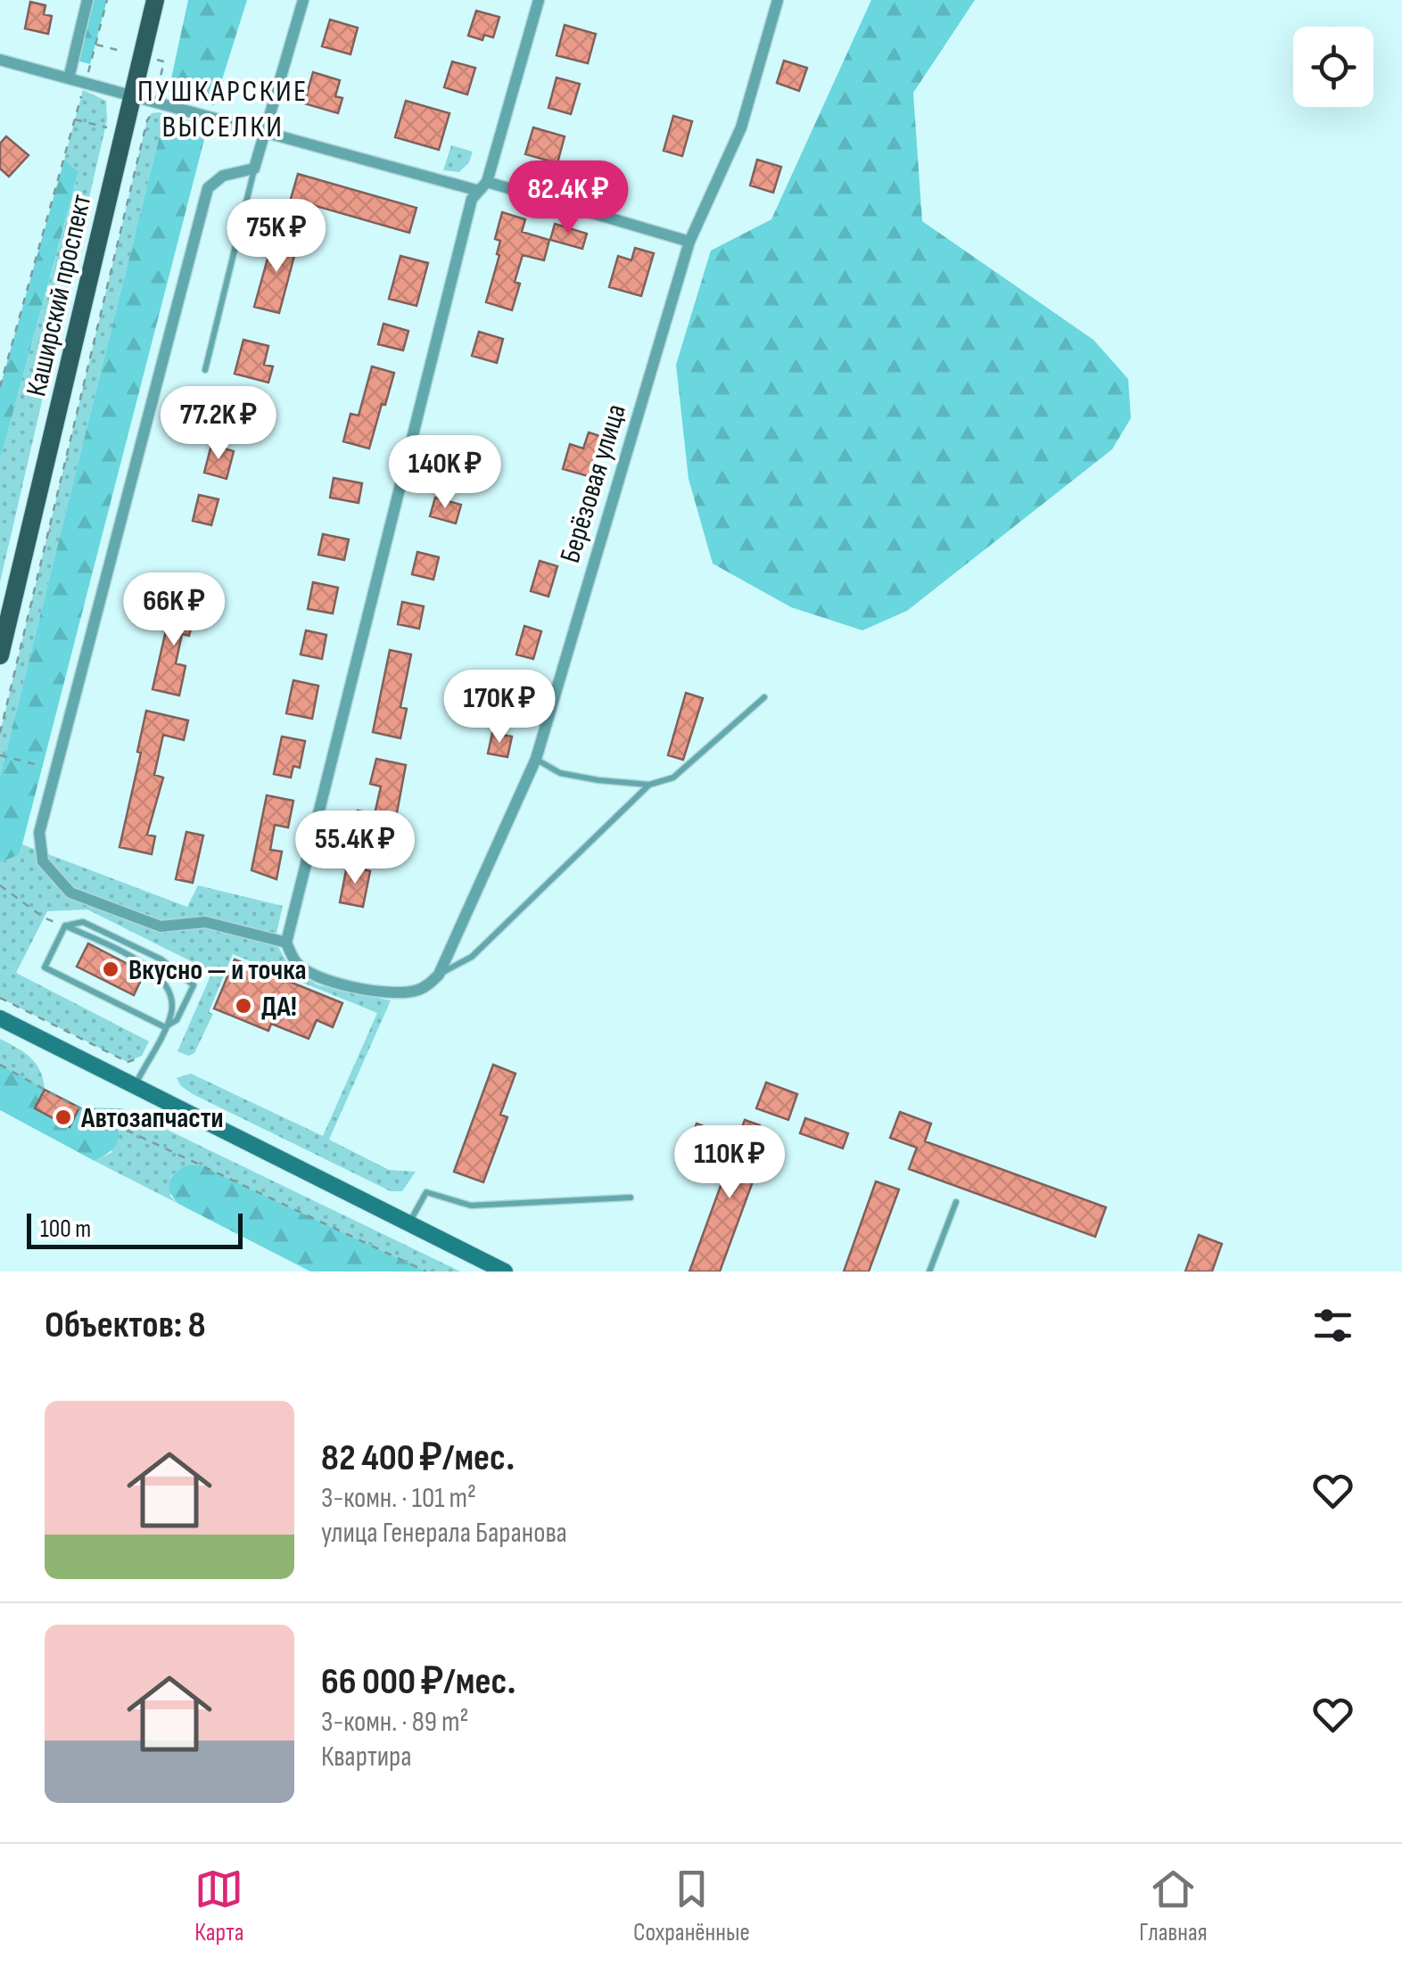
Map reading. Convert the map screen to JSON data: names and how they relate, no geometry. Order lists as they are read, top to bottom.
{
  "streets": {
    "main road": ["Каширский проспект"],
    "street": ["Берёзовая улица"]
  },
  "districts": ["ПУШКАРСКИЕ ВЫСЕЛКИ"],
  "places": ["Вкусно — и точка", "ДА!", "Автозапчасти"],
  "scale_bar": "100 m",
  "page": {
    "price": [
      "82.4K ₽",
      "75K ₽",
      "77.2K ₽",
      "140K ₽",
      "66K ₽",
      "170K ₽",
      "55.4K ₽",
      "110K ₽"
    ],
    "scale": "100 m",
    "heading": "Объектов: 8",
    "list": [
      {
        "name": "82 400 ₽/мес.",
        "note": "3-комн. · 101 m² · улица Генерала Баранова"
      },
      {
        "name": "66 000 ₽/мес.",
        "note": "3-комн. · 89 m² · Квартира"
      }
    ],
    "tabs": ["Карта", "Сохранённые", "Главная"]
  }
}
